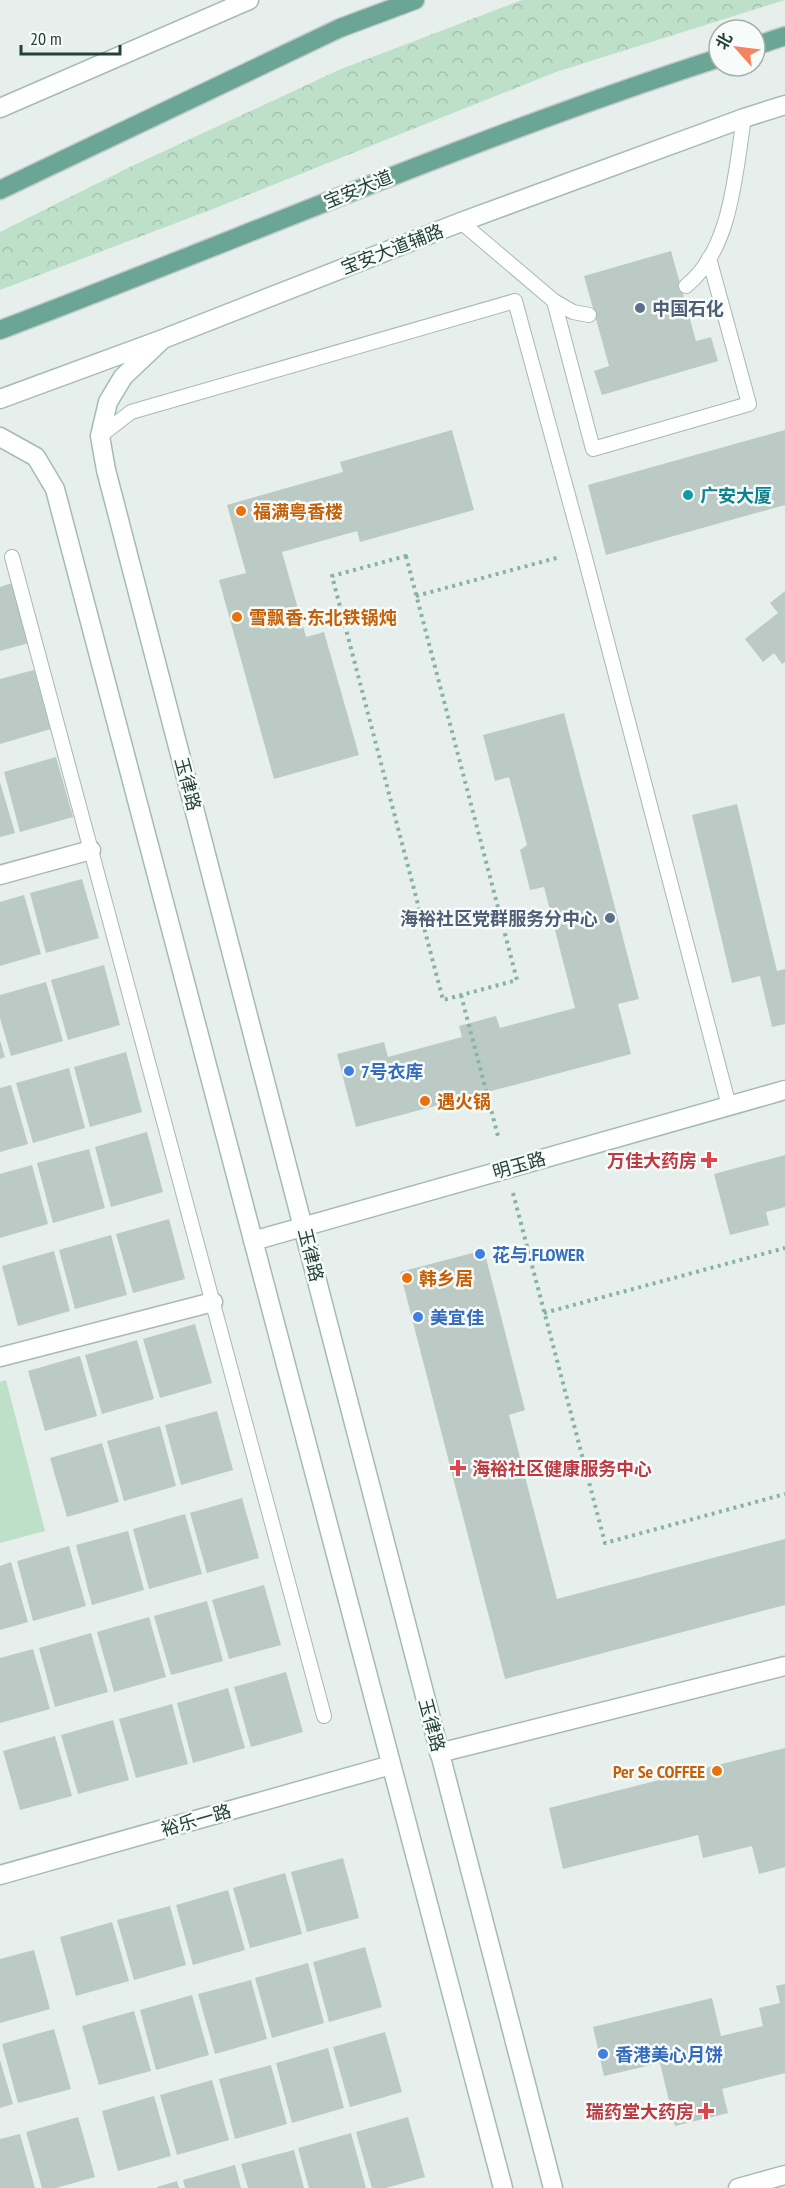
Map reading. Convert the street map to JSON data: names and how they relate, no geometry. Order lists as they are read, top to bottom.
{
  "streets": {
    "main road": [
      "宝安大道",
      "宝安大道辅路",
      "玉律路",
      "明玉路",
      "裕乐一路"
    ]
  },
  "crossings": [
    ["宝安大道辅路", "玉律路"],
    ["玉律路", "明玉路"]
  ],
  "places": {
    "other": [
      "中国石化",
      "广安大厦",
      "福满粤香楼",
      "雪飘香·东北铁锅炖",
      "海裕社区党群服务分中心",
      "7号衣库",
      "遇火锅",
      "花与.FLOWER",
      "韩乡居",
      "美宜佳",
      "Per Se COFFEE",
      "香港美心月饼"
    ],
    "health": ["万佳大药房", "海裕社区健康服务中心", "瑞药堂大药房"]
  },
  "scale_bar": "20 m",
  "north": "top left"
}
